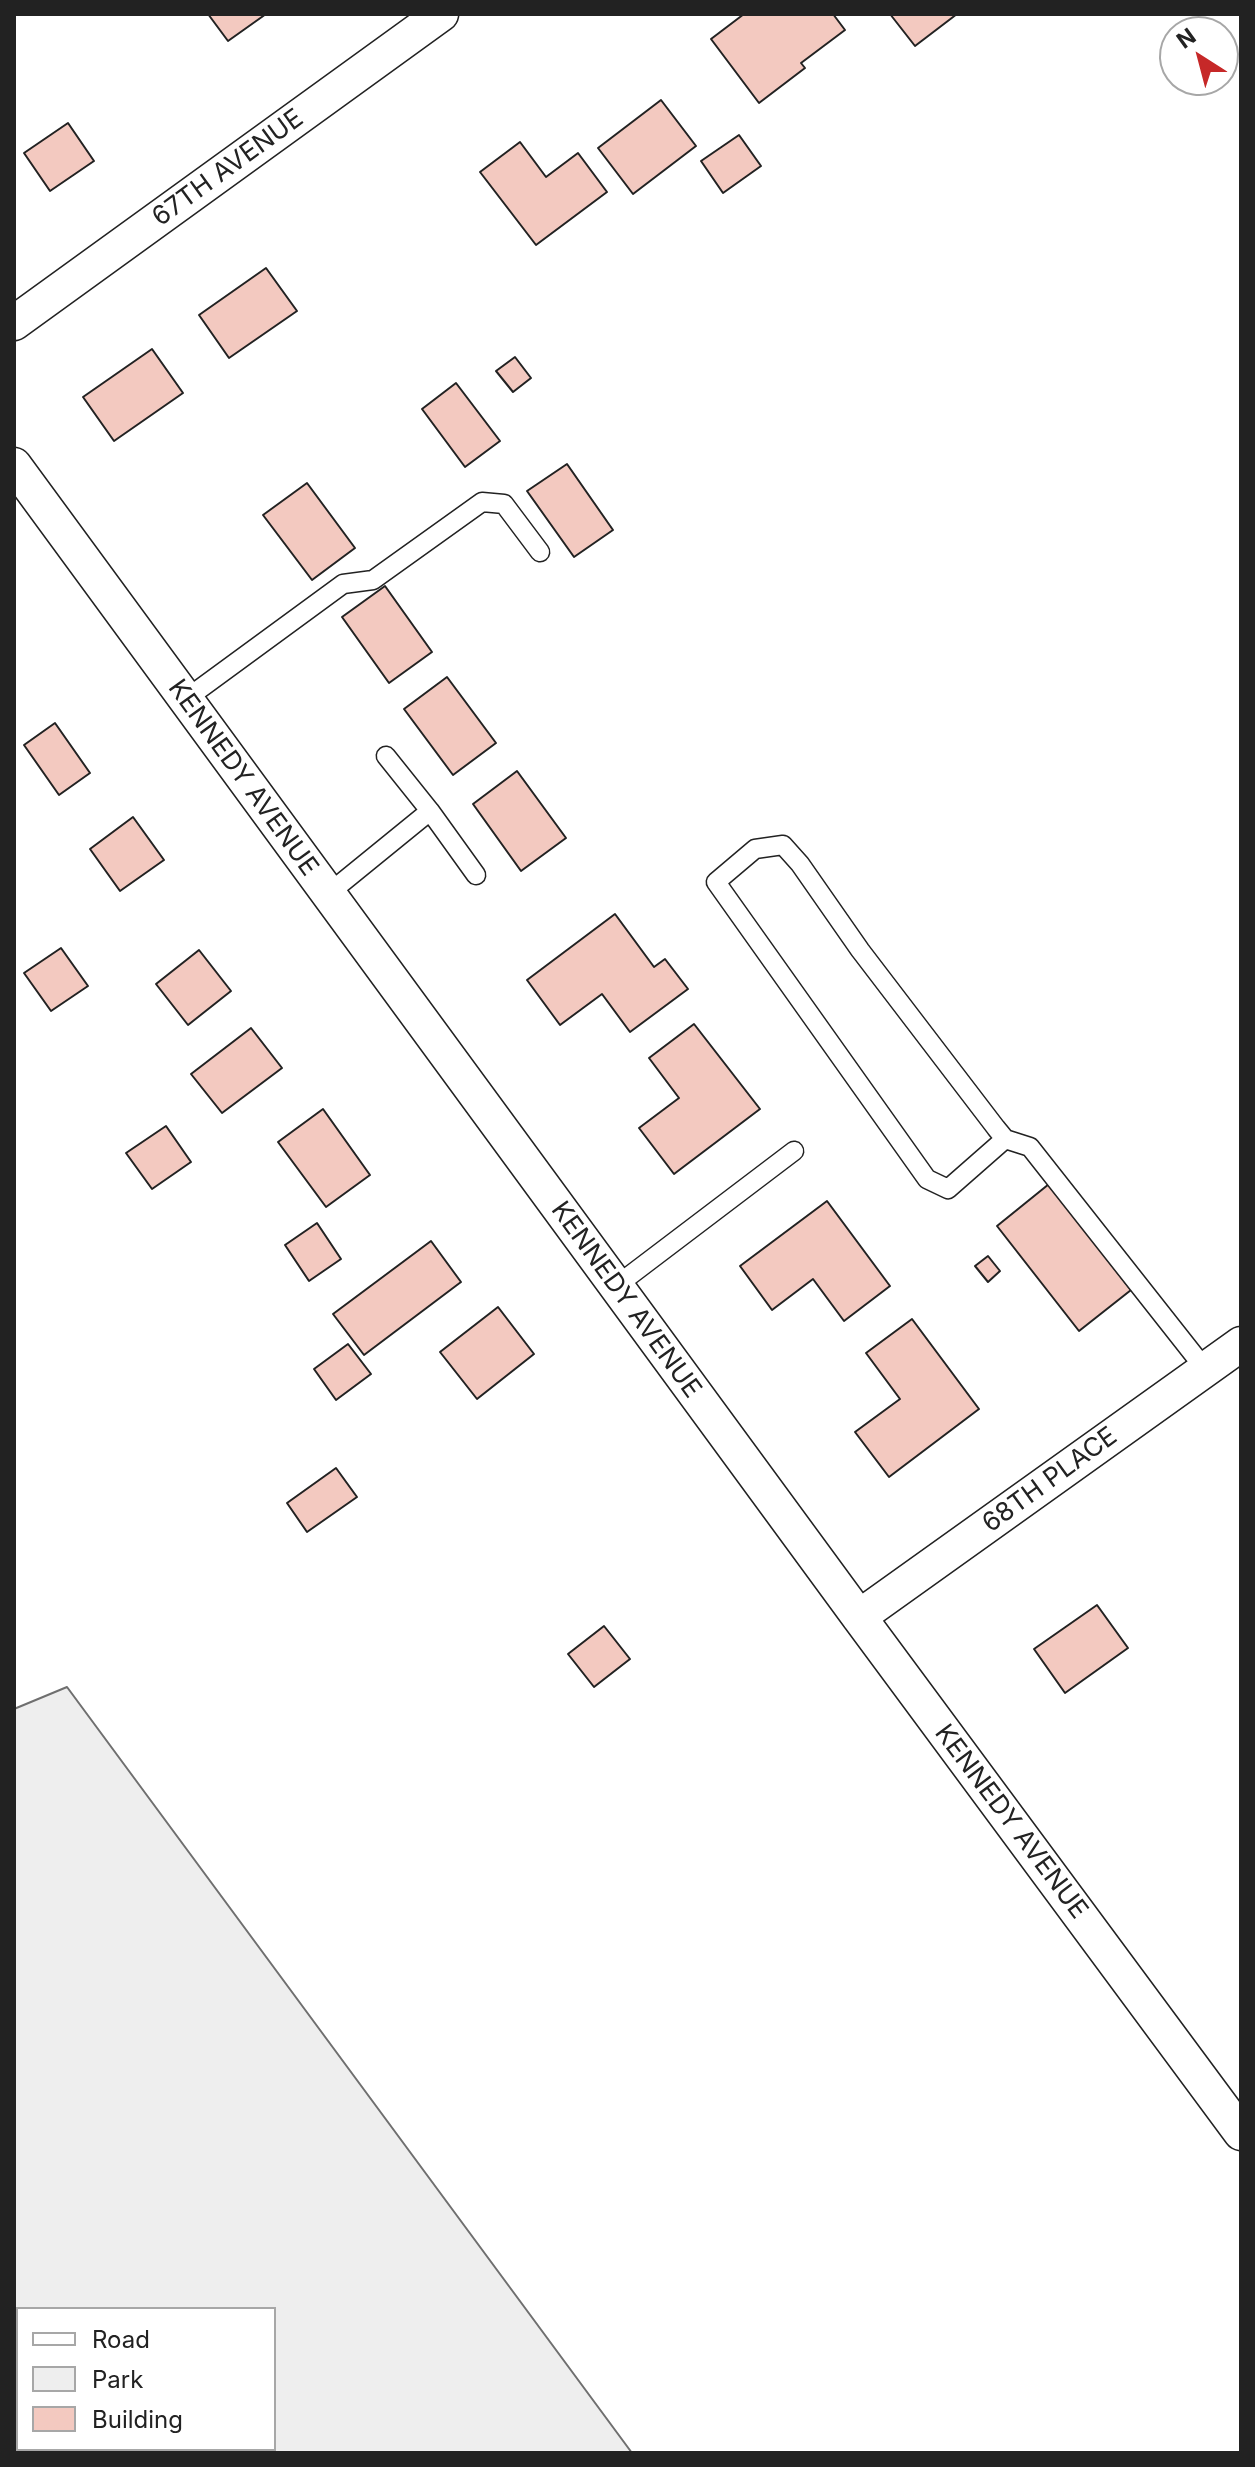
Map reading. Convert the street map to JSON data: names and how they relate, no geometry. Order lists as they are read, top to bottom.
{
  "streets": {
    "street": ["67TH AVENUE", "KENNEDY AVENUE", "68TH PLACE"]
  },
  "crossings": [
    ["KENNEDY AVENUE", "68TH PLACE"]
  ],
  "legend": ["Road", "Park", "Building"],
  "north": "top left"
}
